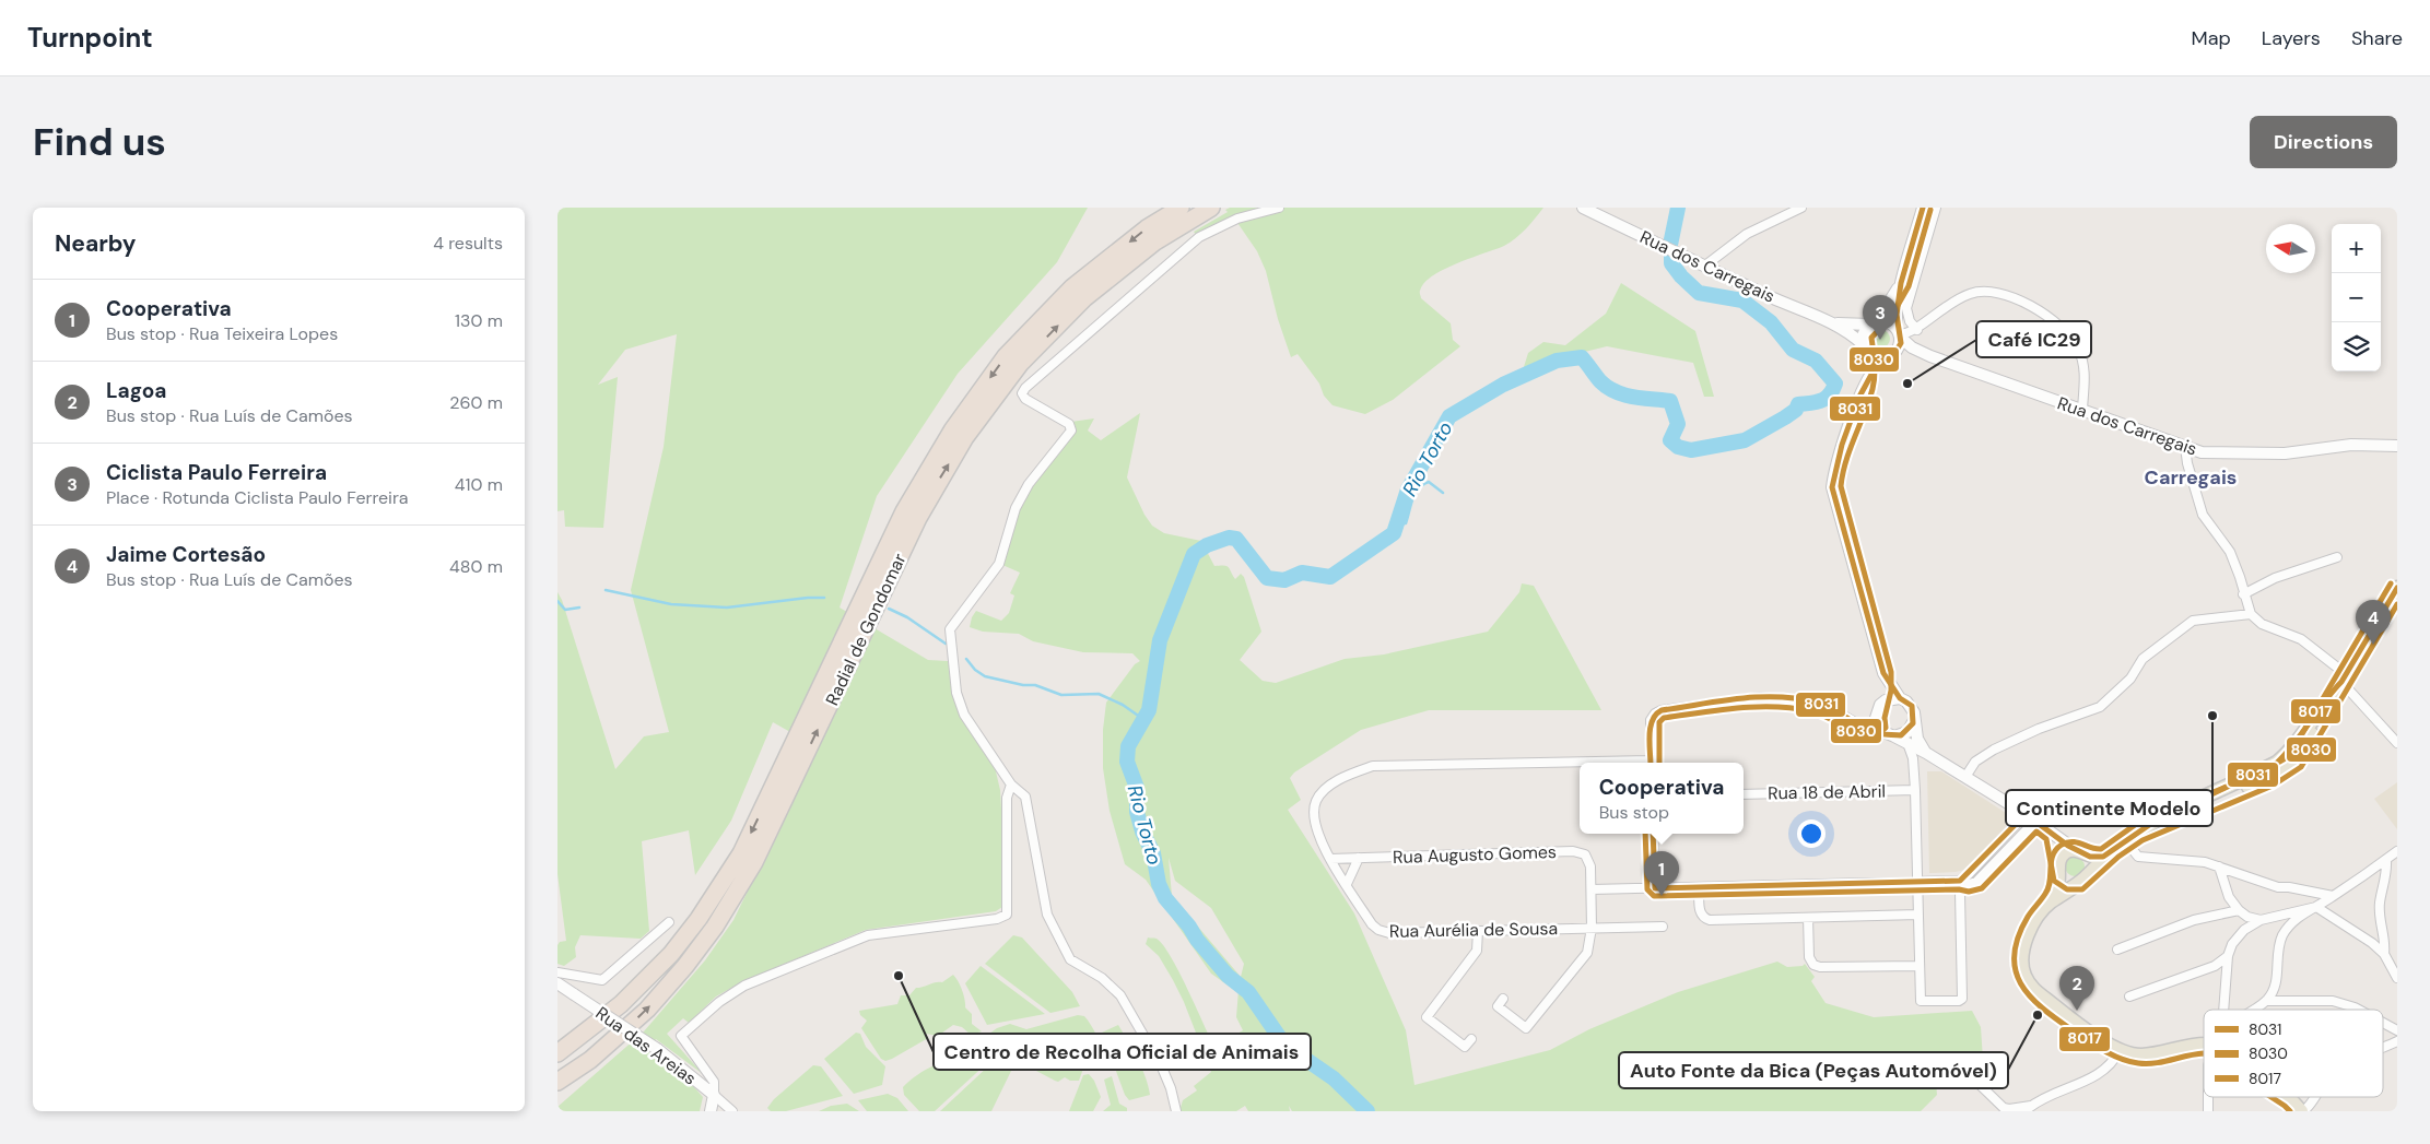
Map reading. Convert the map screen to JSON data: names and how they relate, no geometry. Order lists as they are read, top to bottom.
{
  "streets": {
    "highway": ["Radial de Gondomar"],
    "street": [
      "Rua dos Carregais",
      "Rua 18 de Abril",
      "Rua Augusto Gomes",
      "Rua Aurélia de Sousa",
      "Rua das Areias"
    ]
  },
  "districts": ["Carregais"],
  "water": ["Rio Torto"],
  "places": [
    "Café IC29",
    "Continente Modelo",
    "Centro de Recolha Oficial de Animais",
    "Auto Fonte da Bica (Peças Automóvel)"
  ],
  "lines": ["transit line 8031", "transit line 8030", "transit line 8017"],
  "legend": ["8031", "8030", "8017"],
  "north": "left",
  "page": {
    "header": "Turnpoint",
    "nav": ["Map", "Layers", "Share"],
    "buttons": "Directions",
    "title": "Find us",
    "heading": ["Nearby", "4 results"],
    "map_buttons": ["+", "−"],
    "list": [
      {
        "mark": "1",
        "name": "Cooperativa",
        "note": "Bus stop · Rua Teixeira Lopes",
        "value": "130 m"
      },
      {
        "mark": "2",
        "name": "Lagoa",
        "note": "Bus stop · Rua Luís de Camões",
        "value": "260 m"
      },
      {
        "mark": "3",
        "name": "Ciclista Paulo Ferreira",
        "note": "Place · Rotunda Ciclista Paulo Ferreira",
        "value": "410 m"
      },
      {
        "mark": "4",
        "name": "Jaime Cortesão",
        "note": "Bus stop · Rua Luís de Camões",
        "value": "480 m"
      }
    ],
    "pins": [
      "3",
      "4",
      "1",
      "2"
    ],
    "popup": ["Cooperativa", "Bus stop"]
  }
}
